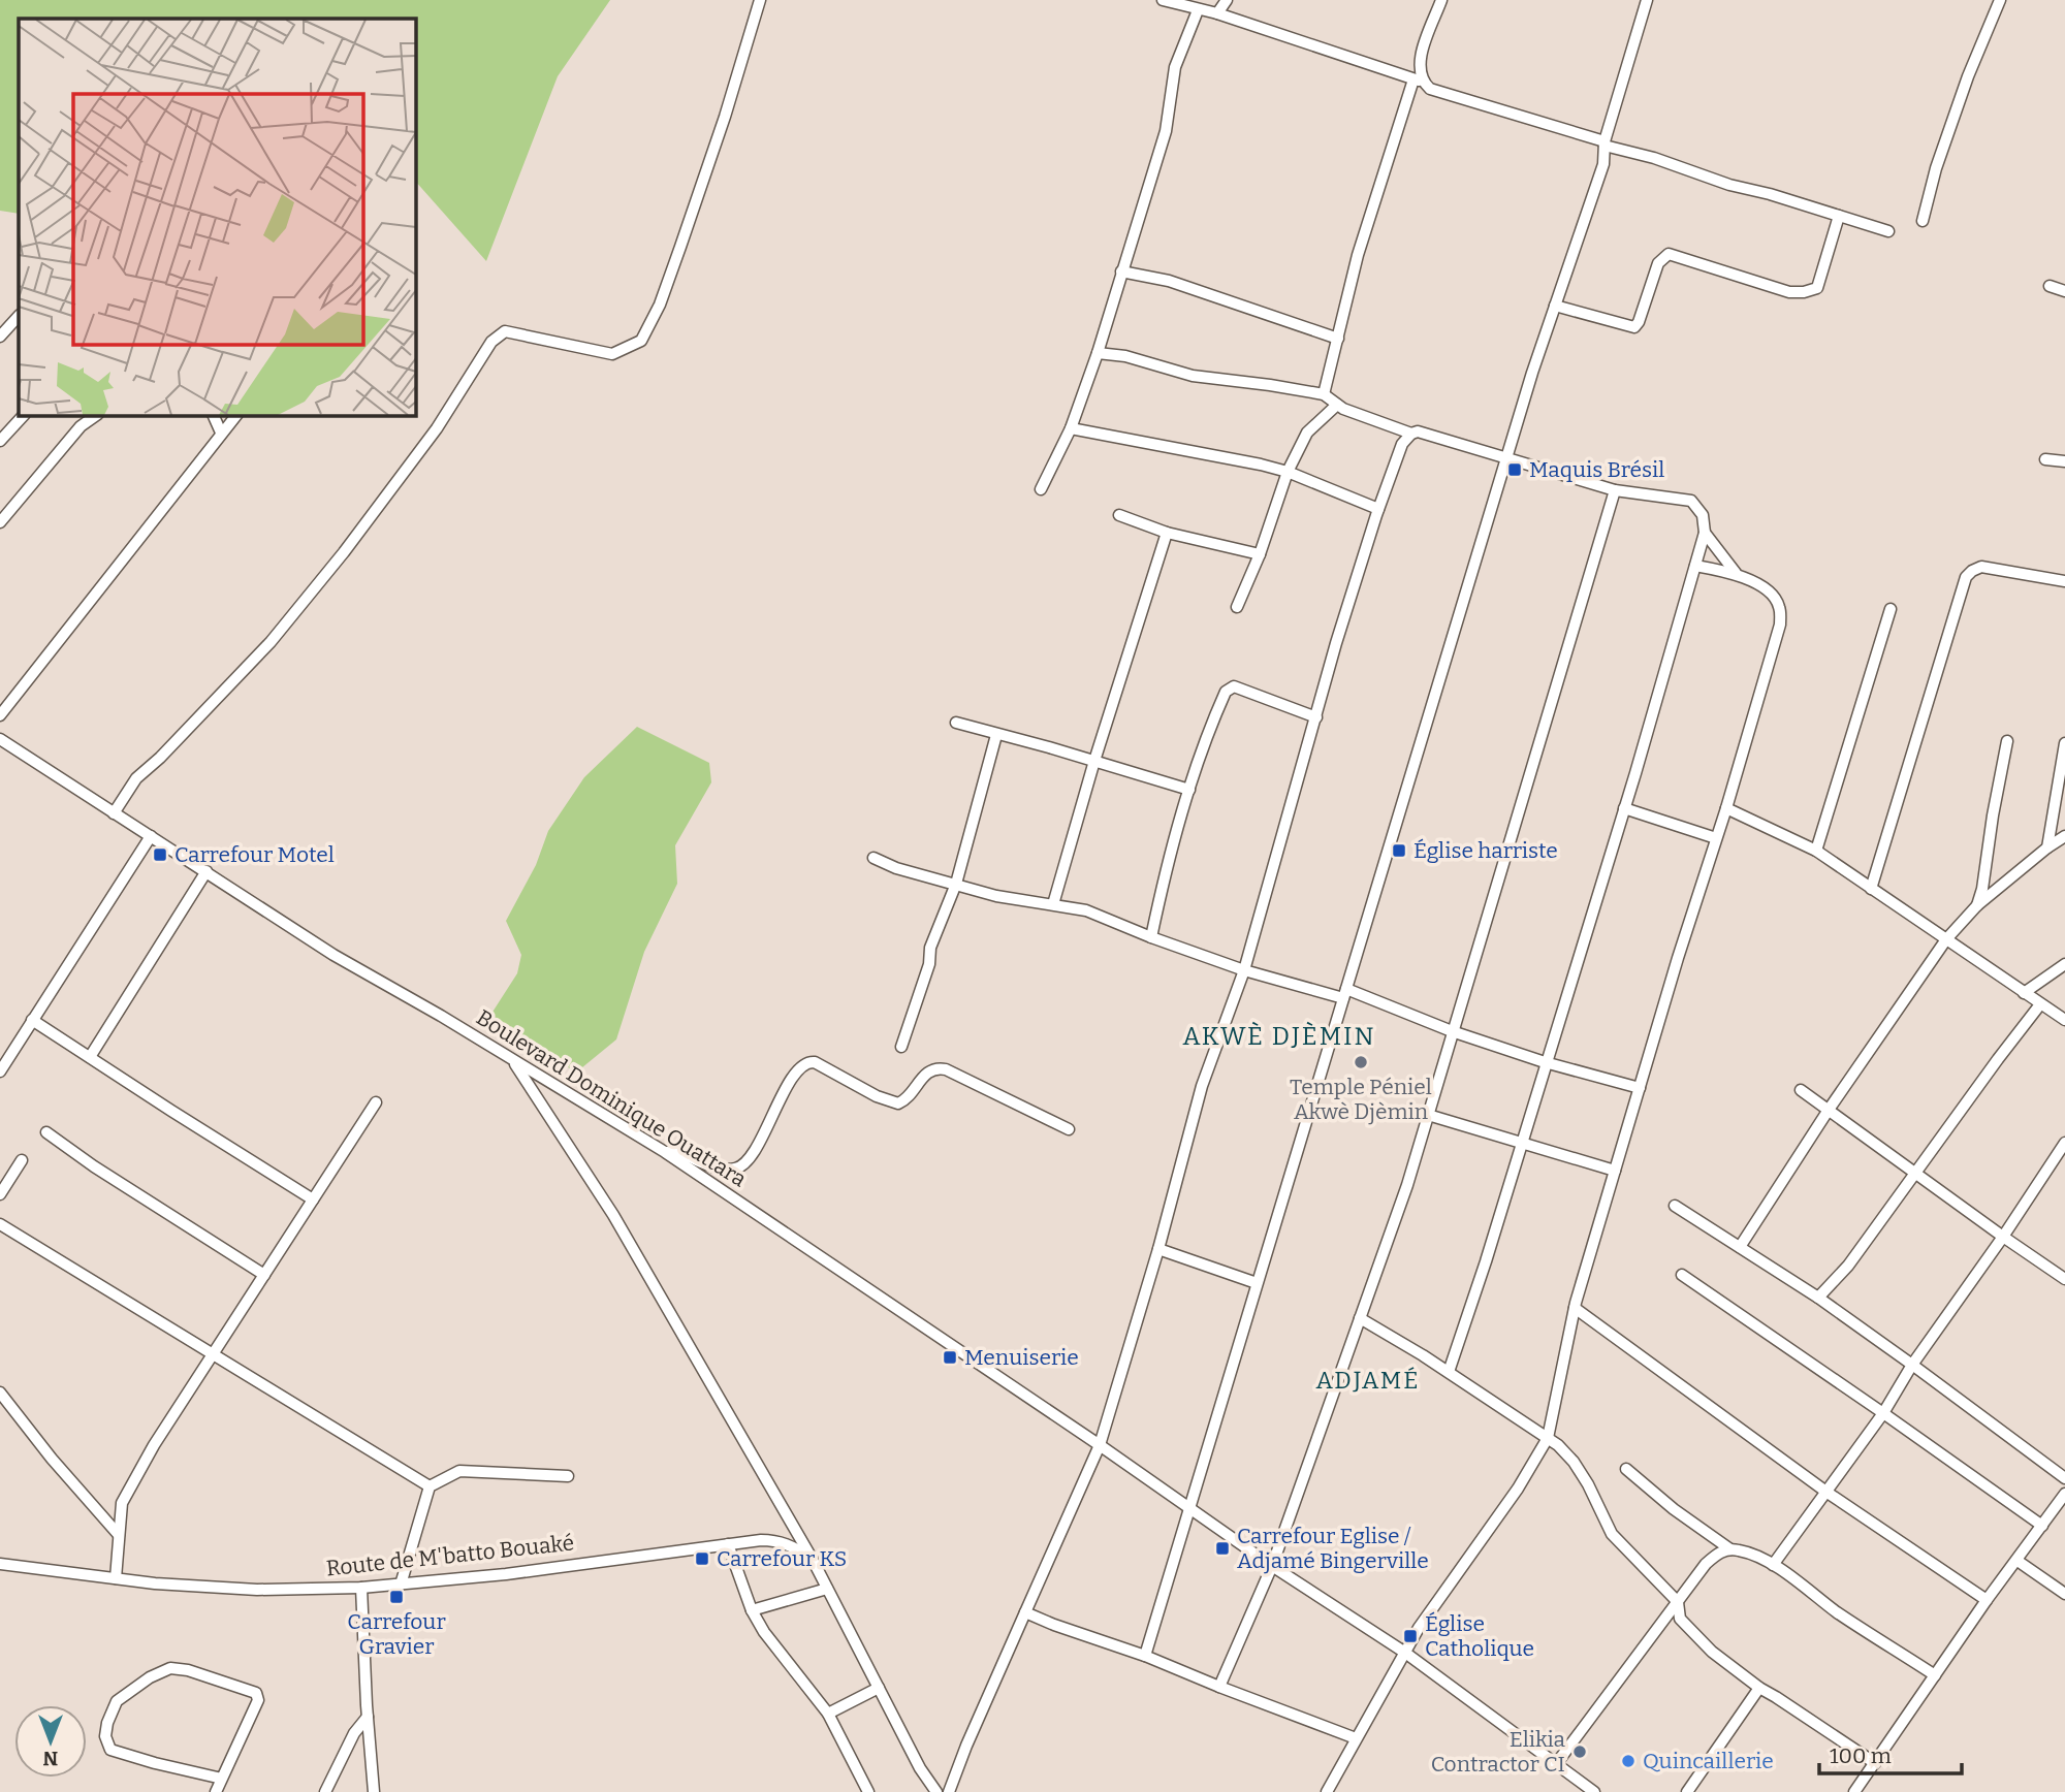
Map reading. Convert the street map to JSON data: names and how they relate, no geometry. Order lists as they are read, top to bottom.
{
  "streets": {
    "street": ["Boulevard Dominique Ouattara", "Route de M'batto Bouaké"]
  },
  "districts": ["AKWÈ DJÈMIN", "ADJAMÉ"],
  "places": {
    "transit": [
      "Maquis Brésil",
      "Église harriste",
      "Carrefour Motel",
      "Menuiserie",
      "Carrefour Eglise / Adjamé Bingerville",
      "Carrefour KS",
      "Carrefour Gravier",
      "Église Catholique"
    ],
    "other": ["Temple Péniel Akwè Djèmin", "Elikia Contractor CI", "Quincaillerie"]
  },
  "scale_bar": "100 m",
  "north": "bottom"
}
